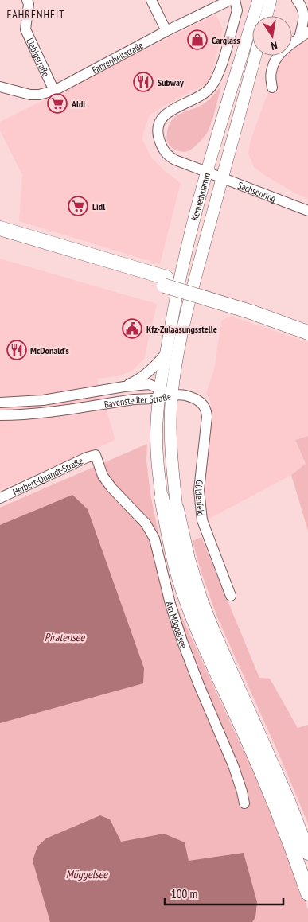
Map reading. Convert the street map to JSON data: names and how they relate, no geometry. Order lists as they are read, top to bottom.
{
  "streets": {
    "main road": ["Kennedydamm"],
    "street": [
      "Liebigstraße",
      "Fahrenheitstraße",
      "Sachsenring",
      "Bavenstedter Straße",
      "Herbert-Quandt-Straße",
      "Güldenfeld",
      "Am Müggelsee"
    ]
  },
  "crossings": [
    ["Liebigstraße", "Fahrenheitstraße"],
    ["Sachsenring", "Kennedydamm"],
    ["Kennedydamm", "Bavenstedter Straße"],
    ["Kennedydamm", "Güldenfeld"],
    ["Bavenstedter Straße", "Güldenfeld"],
    ["Herbert-Quandt-Straße", "Am Müggelsee"]
  ],
  "districts": ["FAHRENHEIT"],
  "water": ["Piratensee", "Müggelsee"],
  "places": {
    "shop": ["Carglass"],
    "restaurant": ["Subway", "McDonald's"],
    "supermarket": ["Aldi", "Lidl"],
    "public building": ["Kfz-Zulaasungsstelle"]
  },
  "scale_bar": "100 m",
  "north": "bottom"
}
